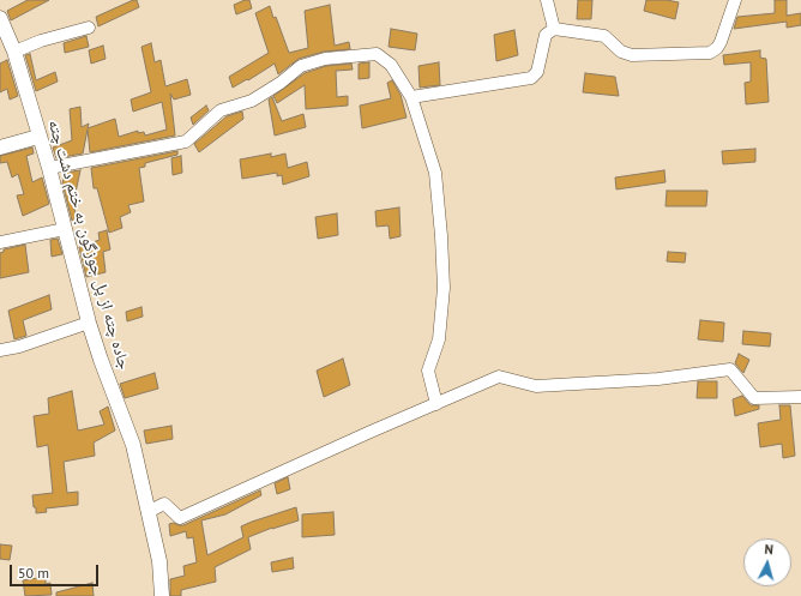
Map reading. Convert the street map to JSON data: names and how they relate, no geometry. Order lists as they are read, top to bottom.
{
  "streets": {
    "street": ["جاده چته از پل جوزگون به ختم دشت چته"]
  },
  "scale_bar": "50 m",
  "north": "top"
}
